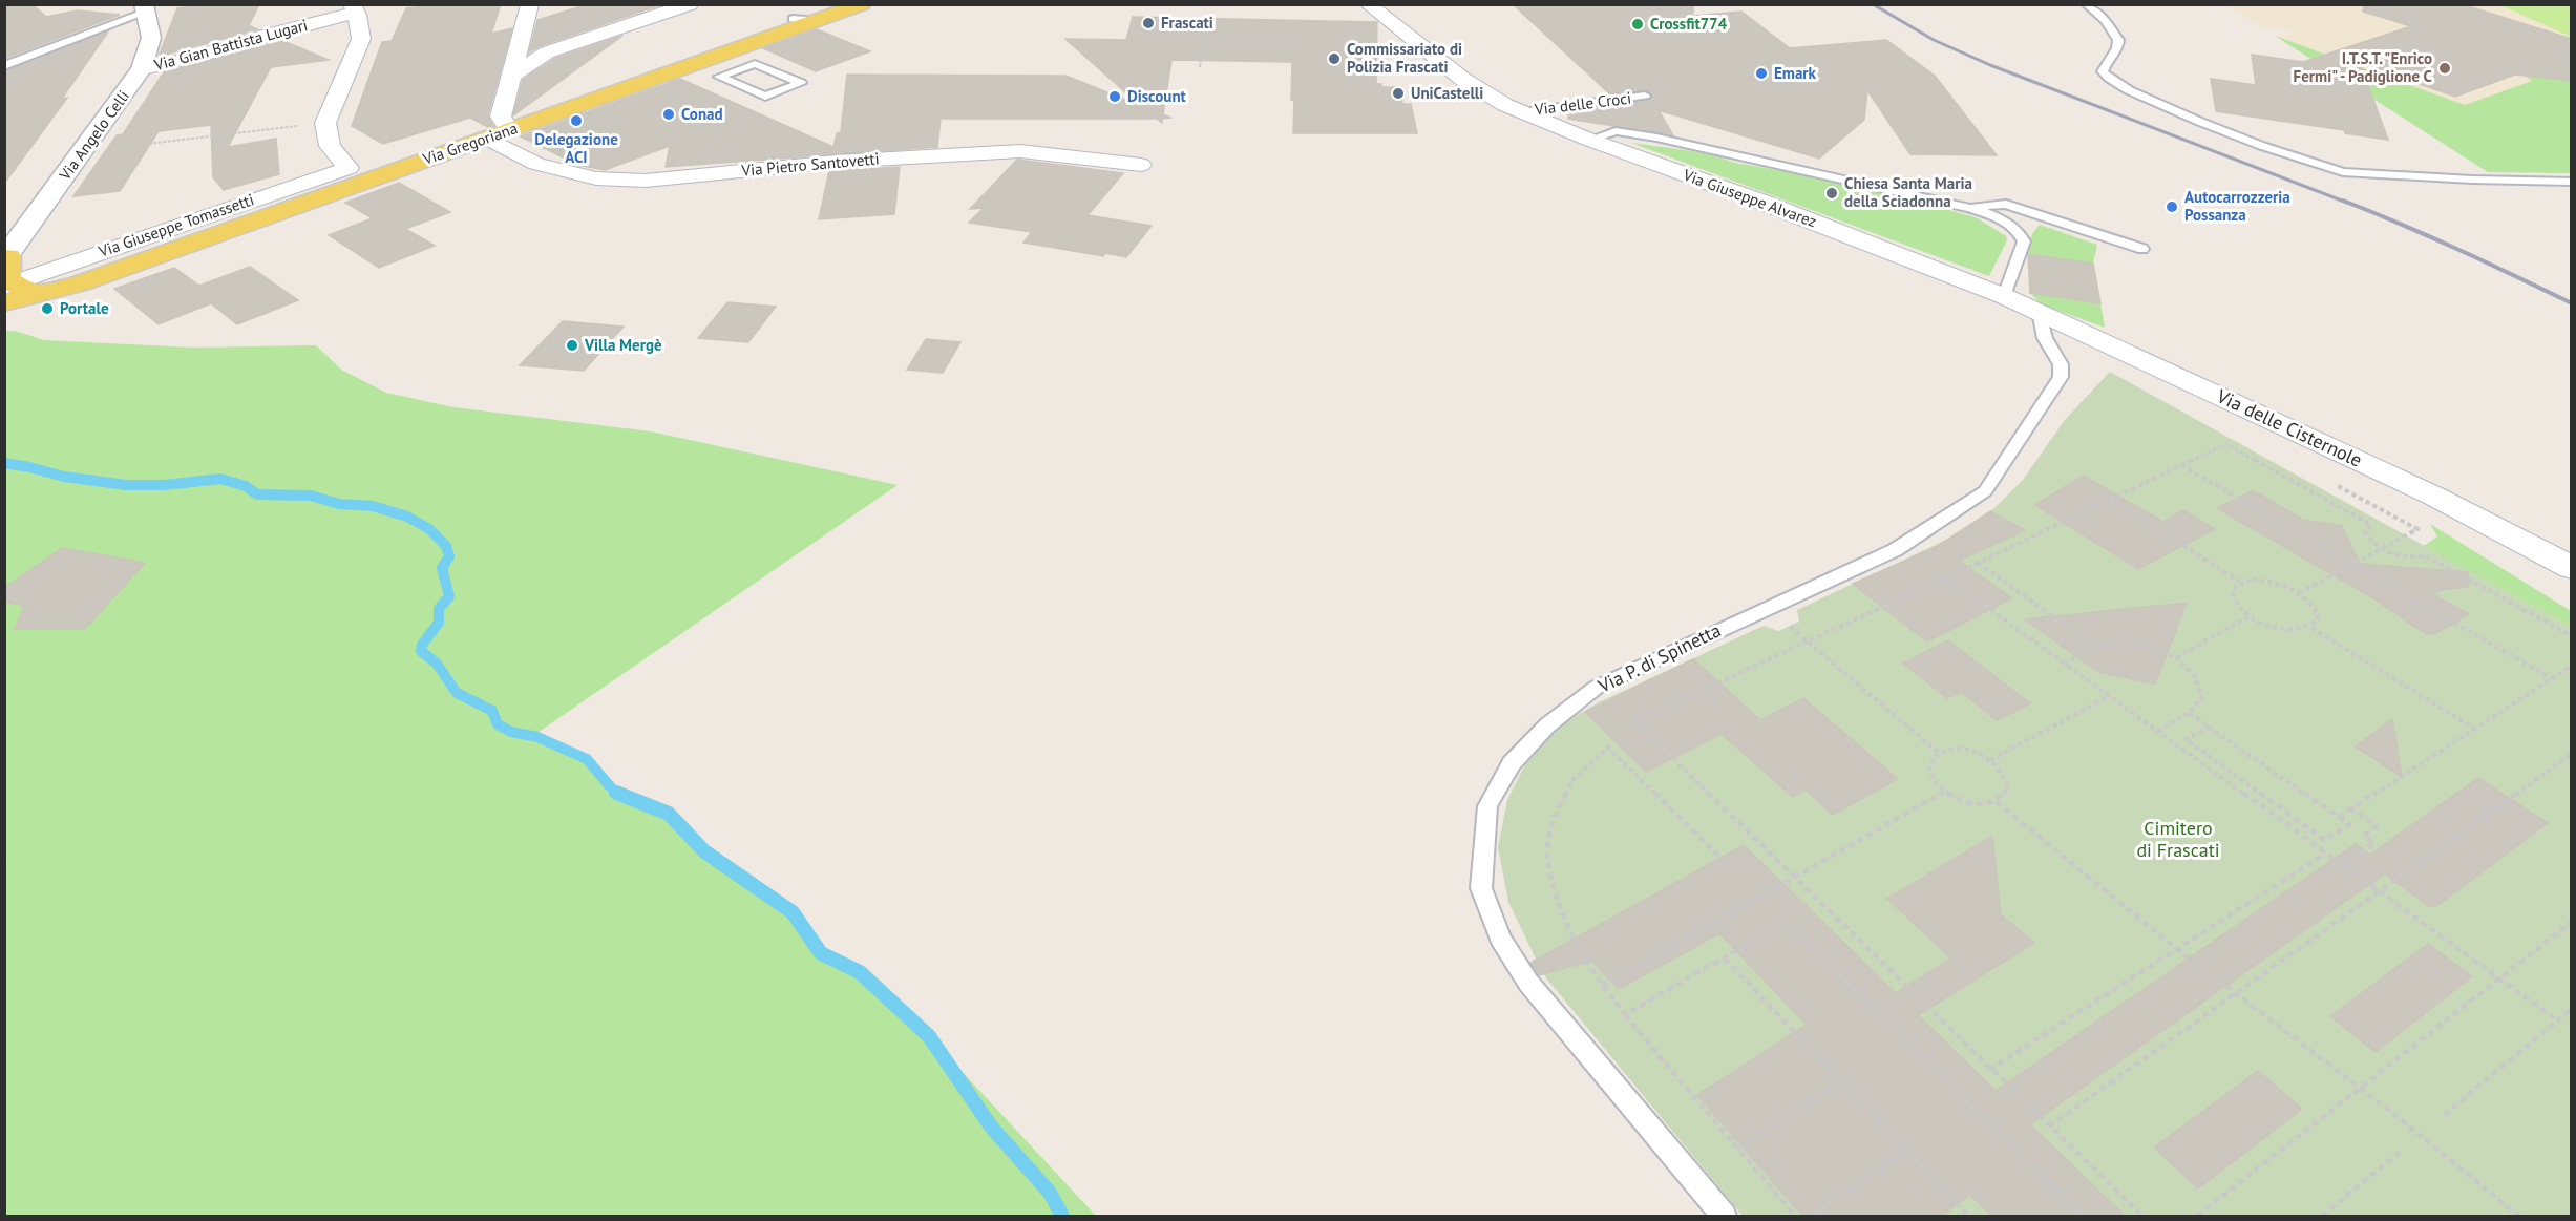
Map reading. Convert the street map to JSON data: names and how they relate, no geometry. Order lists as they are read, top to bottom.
{
  "streets": {
    "main road": ["Via Angelo Celli", "Via Gregoriana"],
    "street": [
      "Via Gian Battista Lugari",
      "Via Pietro Santovetti",
      "Via Giuseppe Alvarez",
      "Via Giuseppe Tomassetti",
      "Via delle Cisternole"
    ],
    "lane": ["Via delle Croci", "Via P. di Spinetta"]
  },
  "crossings": [
    ["Via Gian Battista Lugari", "Via Angelo Celli"],
    ["Via delle Croci", "Via Giuseppe Alvarez"],
    ["Via Angelo Celli", "Via Gregoriana"],
    ["Via Angelo Celli", "Via Giuseppe Tomassetti"],
    ["Via Gregoriana", "Via Pietro Santovetti"],
    ["Via Gregoriana", "Via Giuseppe Tomassetti"],
    ["Via Giuseppe Alvarez", "Via delle Cisternole"],
    ["Via delle Cisternole", "Via P. di Spinetta"]
  ],
  "parks": ["Cimitero di Frascati"],
  "places": [
    "Frascati",
    "Crossfit774",
    "Commissariato di Polizia Frascati",
    "I.T.S.T. \"Enrico Fermi\" - Padiglione C",
    "Emark",
    "UniCastelli",
    "Discount",
    "Conad",
    "Delegazione ACI",
    "Chiesa Santa Maria della Sciadonna",
    "Autocarrozzeria Possanza",
    "Portale",
    "Villa Mergè"
  ]
}
